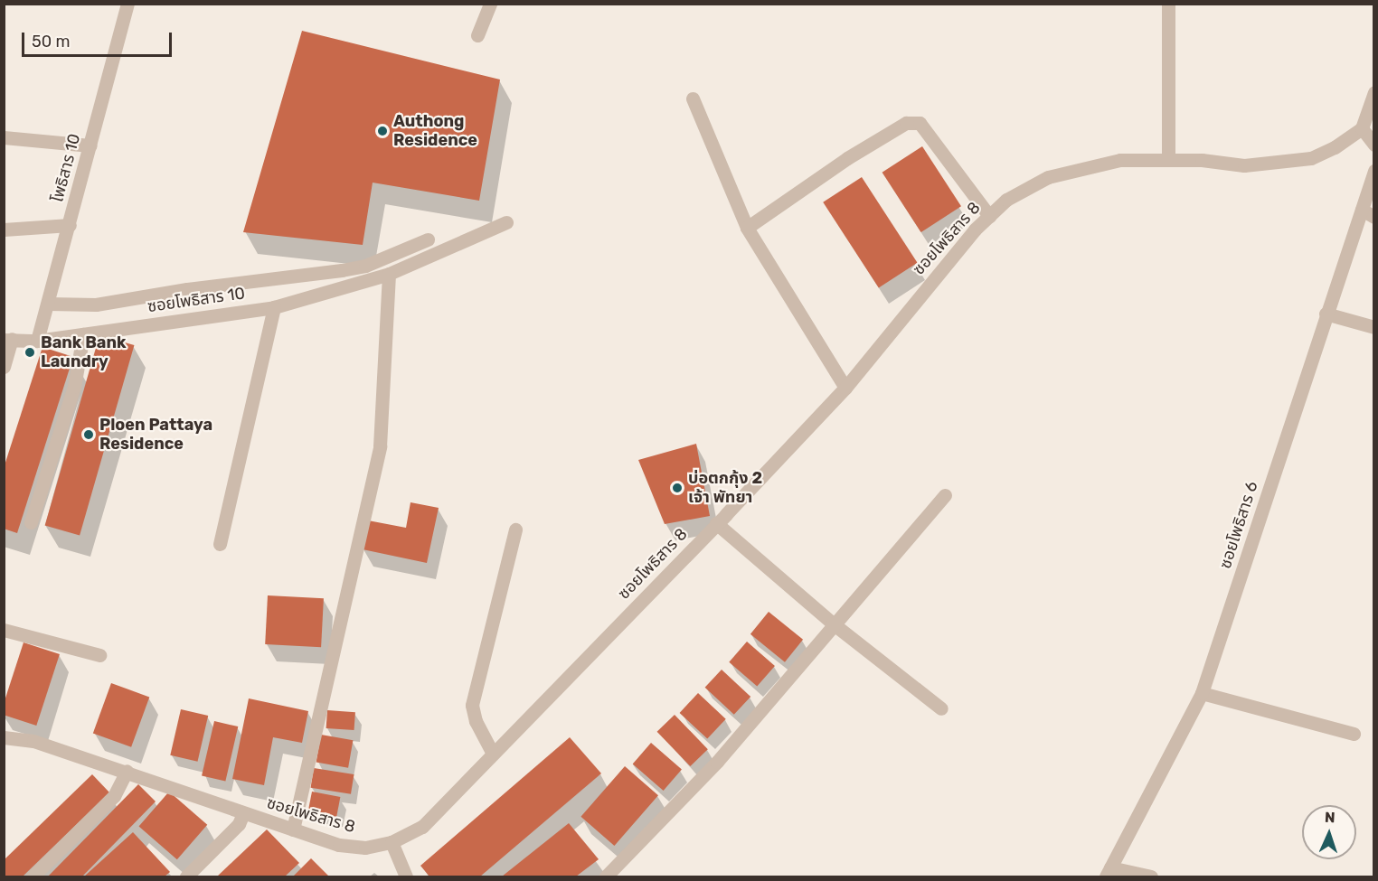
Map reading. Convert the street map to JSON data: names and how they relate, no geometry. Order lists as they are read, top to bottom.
{
  "streets": {
    "street": [
      "โพธิสาร 10",
      "ซอยโพธิสาร 8",
      "ซอยโพธิสาร 10",
      "ซอยโพธิสาร 6"
    ]
  },
  "crossings": [
    ["โพธิสาร 10", "ซอยโพธิสาร 10"]
  ],
  "places": [
    "Authong Residence",
    "Bank Bank Laundry",
    "Ploen Pattaya Residence",
    "บ่อตกกุ้ง 2 เจ้า พัทยา"
  ],
  "scale_bar": "50 m",
  "north": "top"
}
